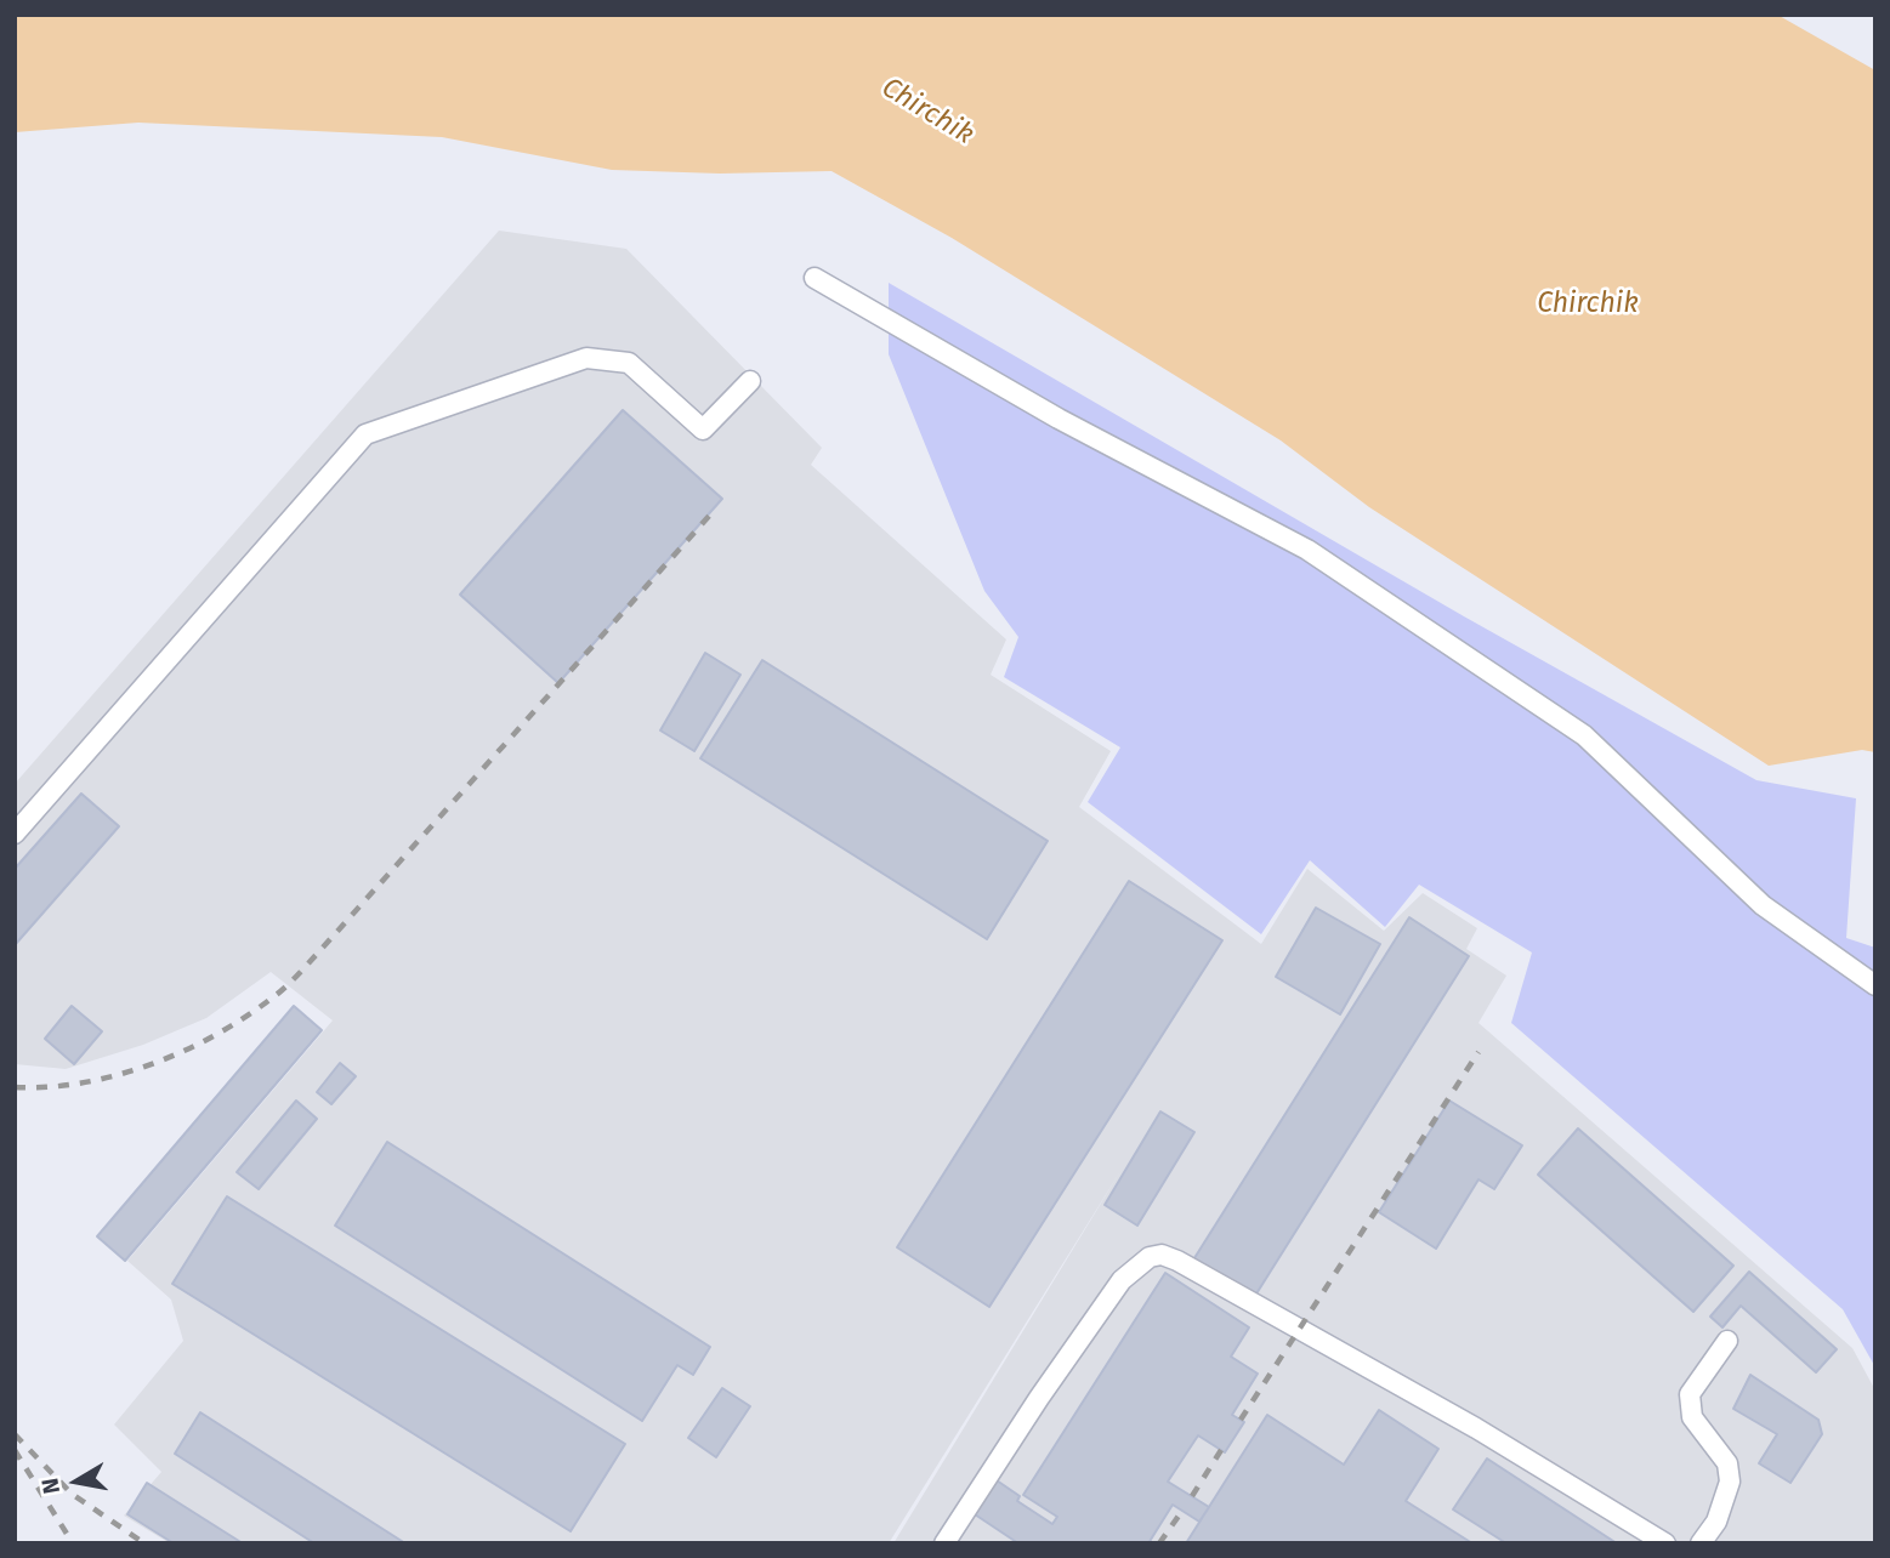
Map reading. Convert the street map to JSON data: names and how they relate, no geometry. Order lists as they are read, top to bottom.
{
  "water": ["Chirchik"],
  "north": "left"
}
